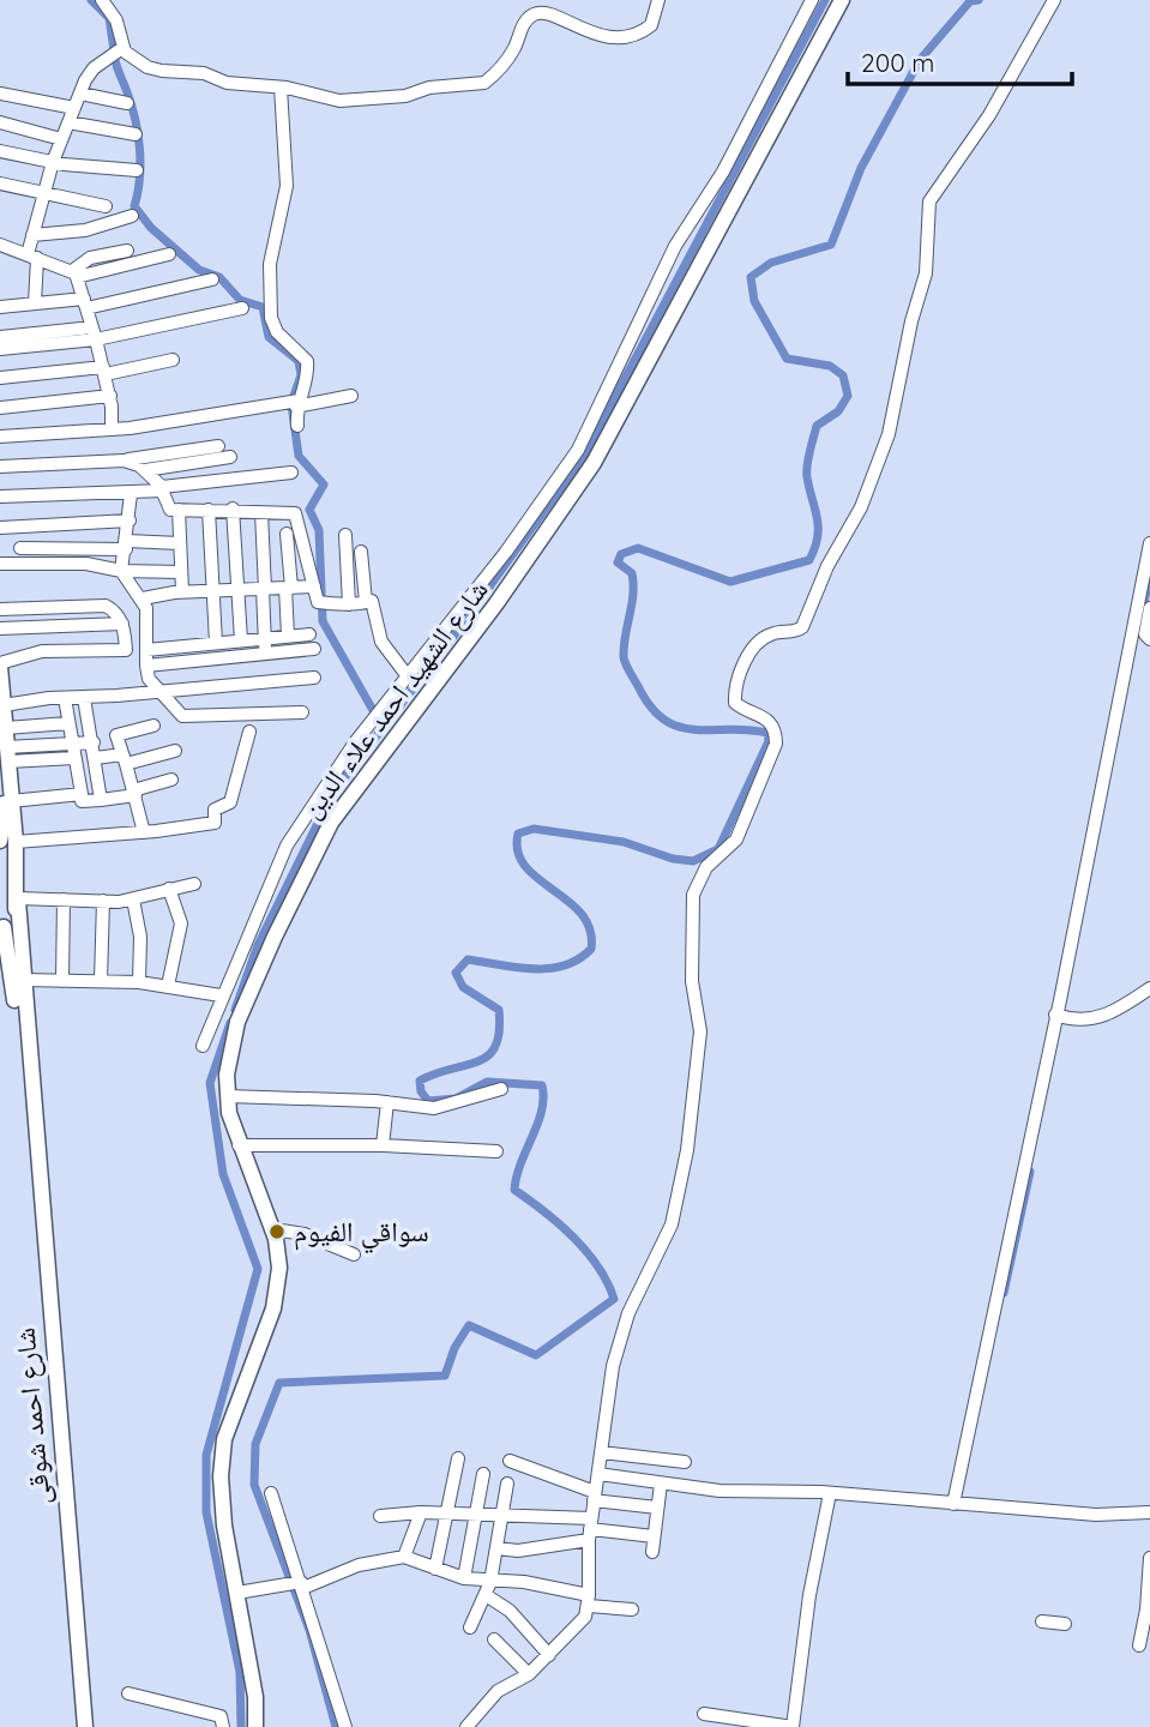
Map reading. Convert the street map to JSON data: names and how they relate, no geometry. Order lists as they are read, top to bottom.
{
  "streets": {
    "main road": ["شارع الشهيد احمد علاء الدين", "شارع احمد شوقى"]
  },
  "places": ["سواقي الفيوم"],
  "scale_bar": "200 m"
}
